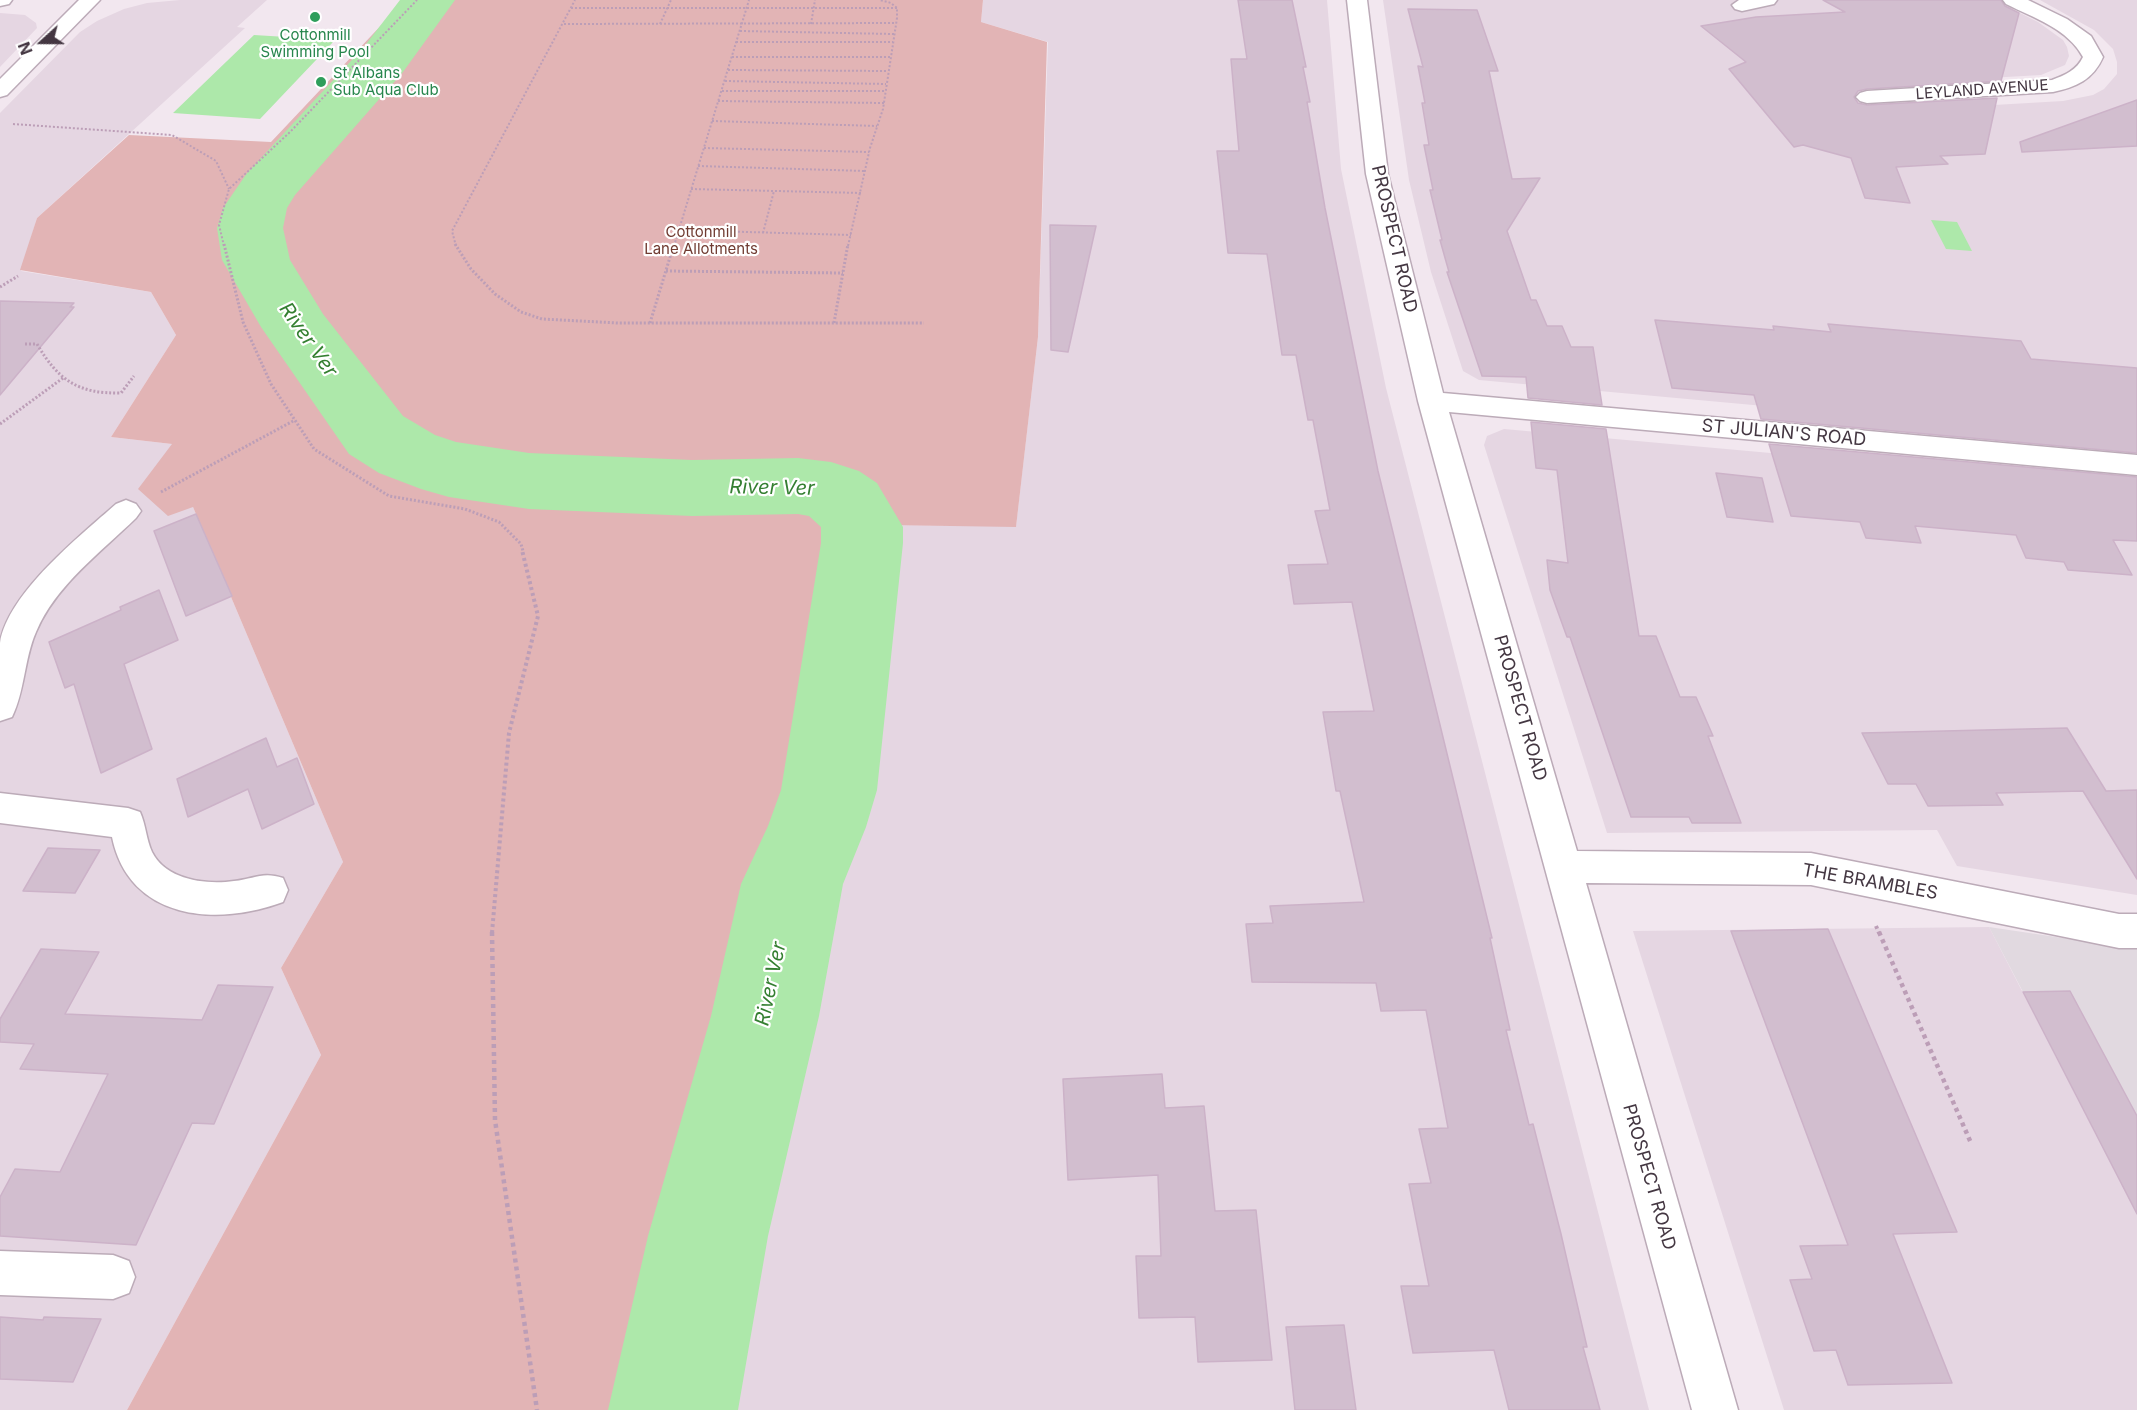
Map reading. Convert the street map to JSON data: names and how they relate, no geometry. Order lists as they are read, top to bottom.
{
  "streets": {
    "street": [
      "LEYLAND AVENUE",
      "PROSPECT ROAD",
      "ST JULIAN'S ROAD",
      "THE BRAMBLES"
    ]
  },
  "crossings": [
    ["PROSPECT ROAD", "ST JULIAN'S ROAD"],
    ["PROSPECT ROAD", "THE BRAMBLES"]
  ],
  "water": ["River Ver"],
  "parks": ["Cottonmill Lane Allotments"],
  "places": ["Cottonmill Swimming Pool", "St Albans Sub Aqua Club"],
  "north": "left"
}
